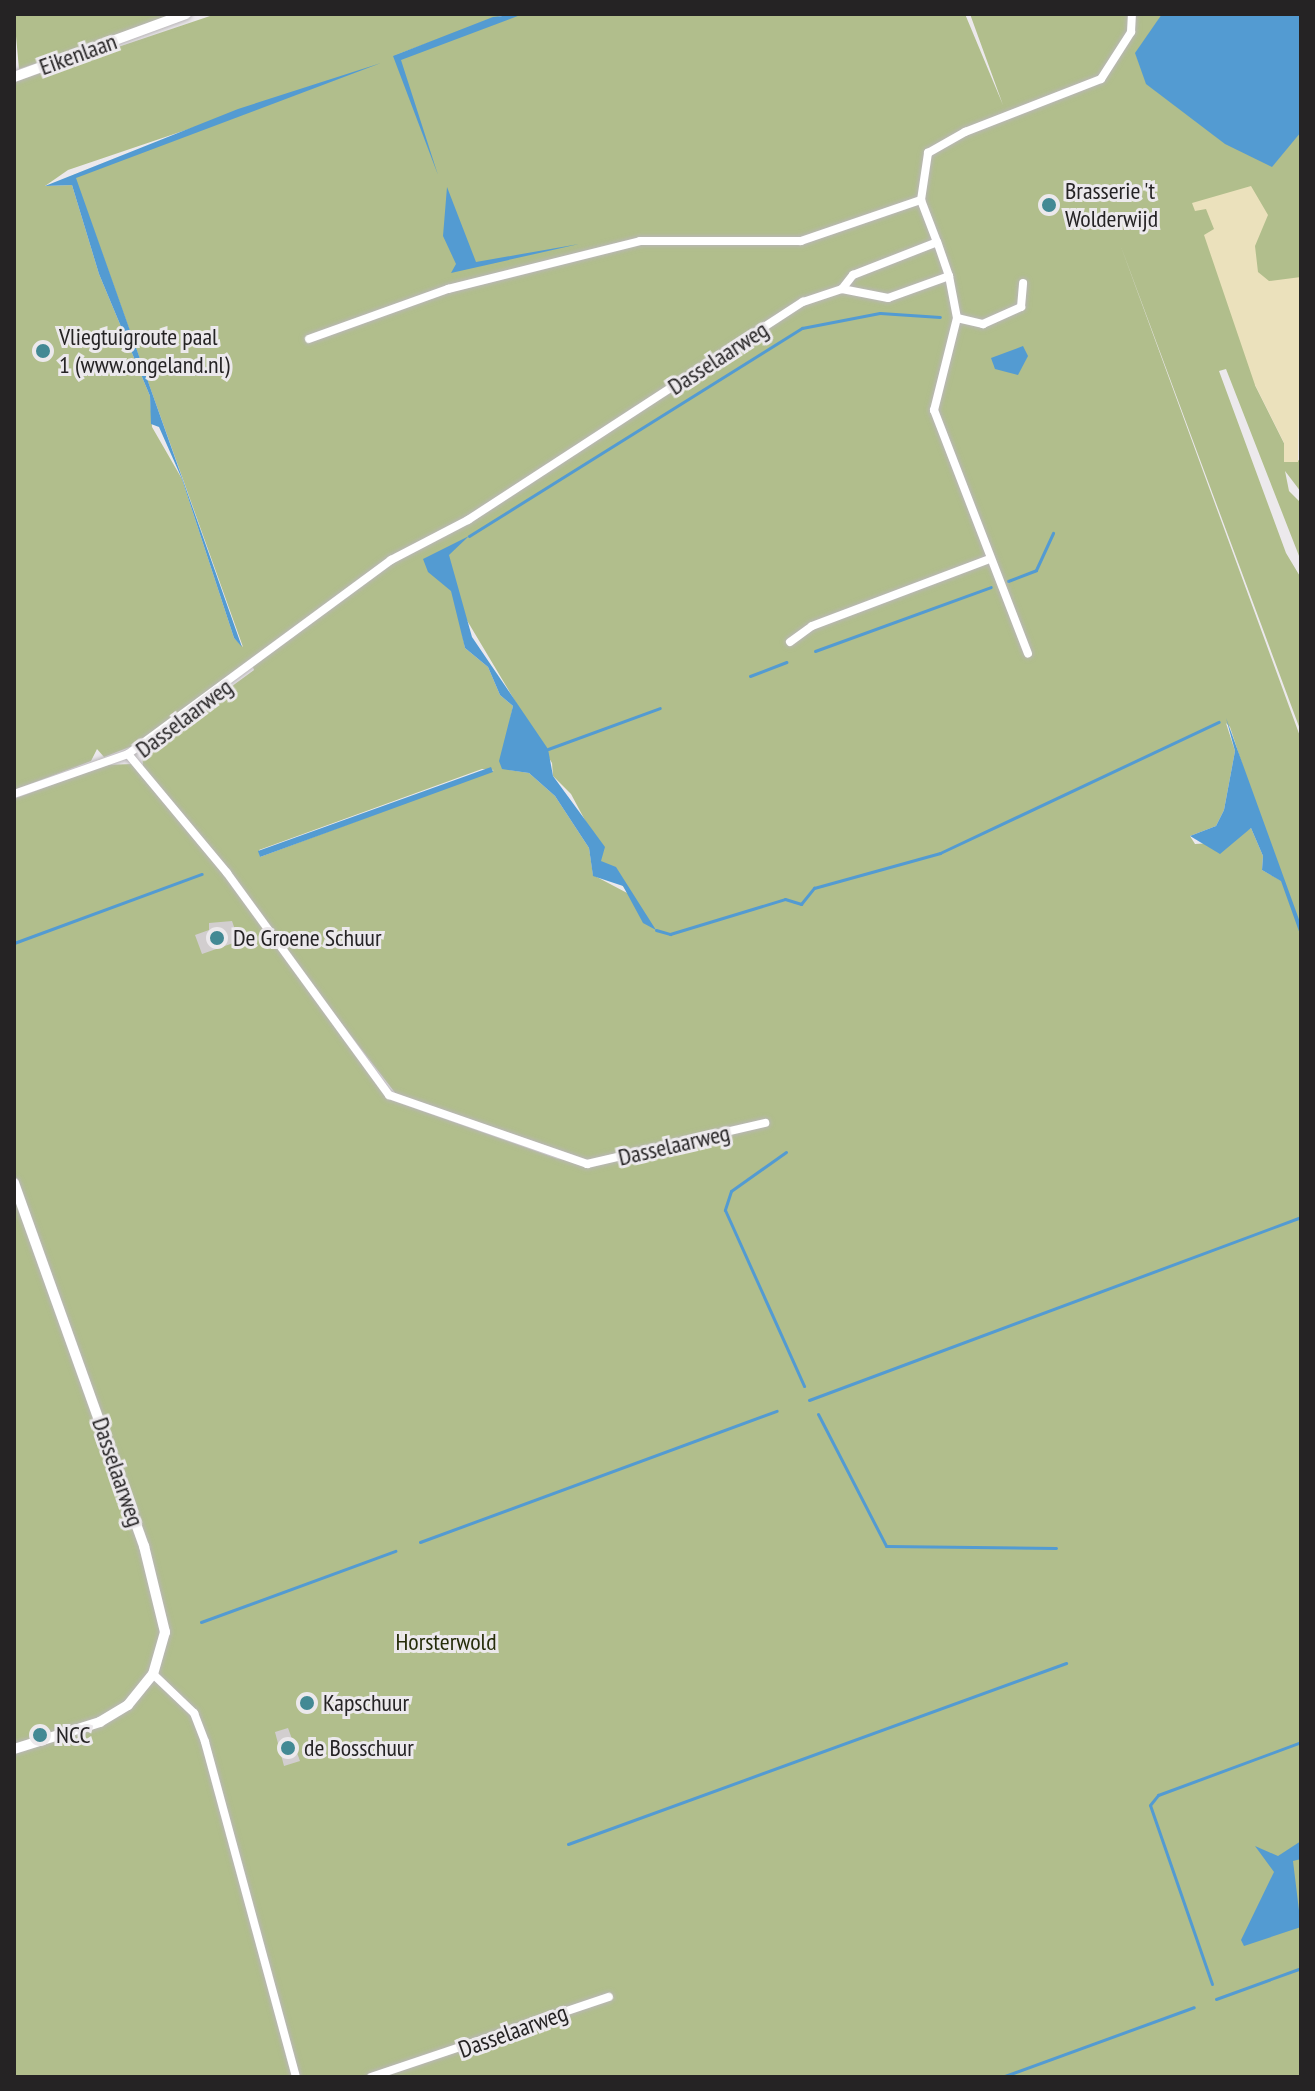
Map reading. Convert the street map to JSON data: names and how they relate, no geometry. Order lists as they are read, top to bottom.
{
  "streets": {
    "street": ["Eikenlaan", "Dasselaarweg"]
  },
  "parks": ["Horsterwold"],
  "places": [
    "Brasserie 't Wolderwijd",
    "Vliegtuigroute paal 1 (www.ongeland.nl)",
    "De Groene Schuur",
    "Kapschuur",
    "NCC",
    "de Bosschuur"
  ]
}
